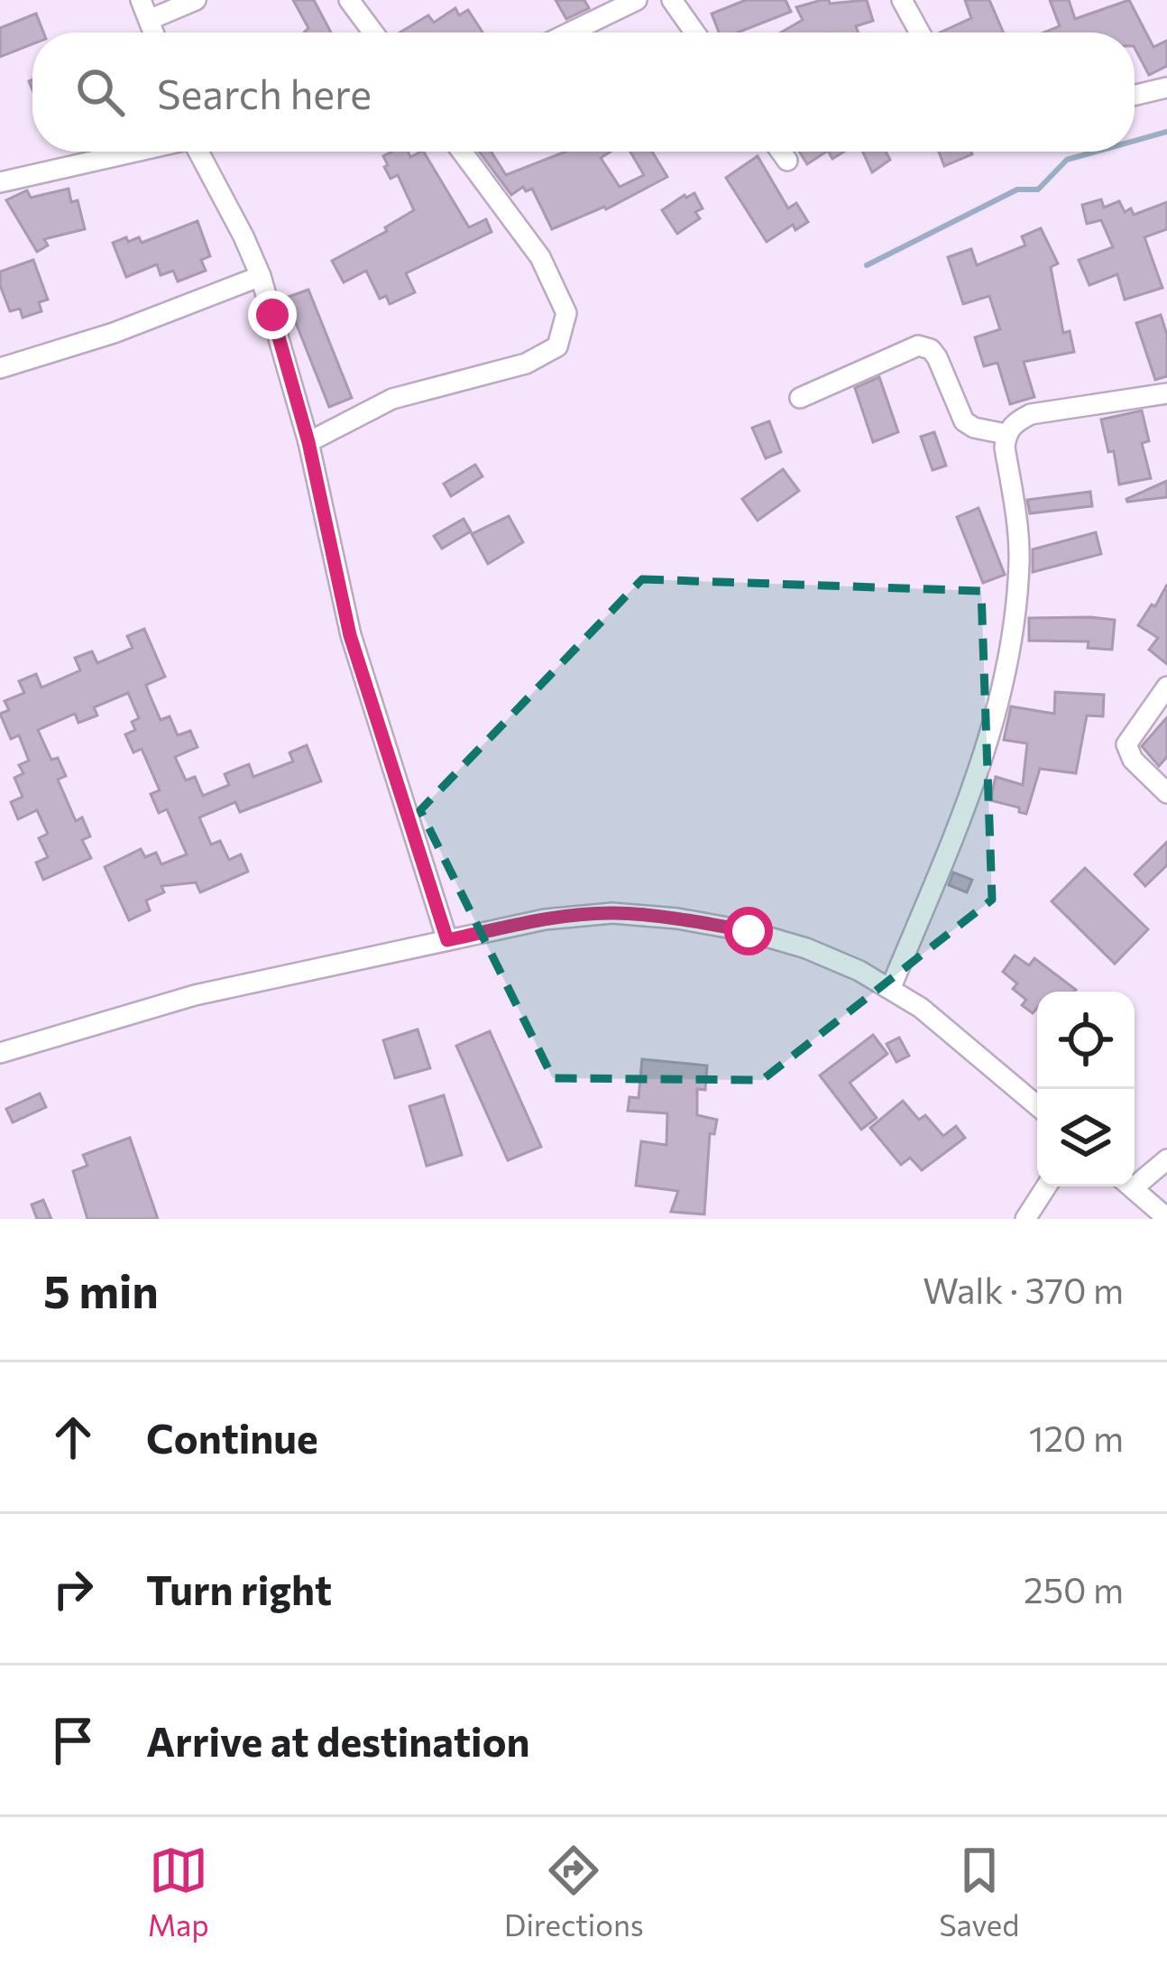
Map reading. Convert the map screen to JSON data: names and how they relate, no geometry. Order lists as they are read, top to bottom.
{
  "page": {
    "search": "Search here",
    "heading": ["5 min", "Walk · 370 m"],
    "list": [
      ["Continue", "120 m"],
      ["Turn right", "250 m"],
      "Arrive at destination"
    ],
    "nav": ["Map", "Directions", "Saved"]
  }
}
